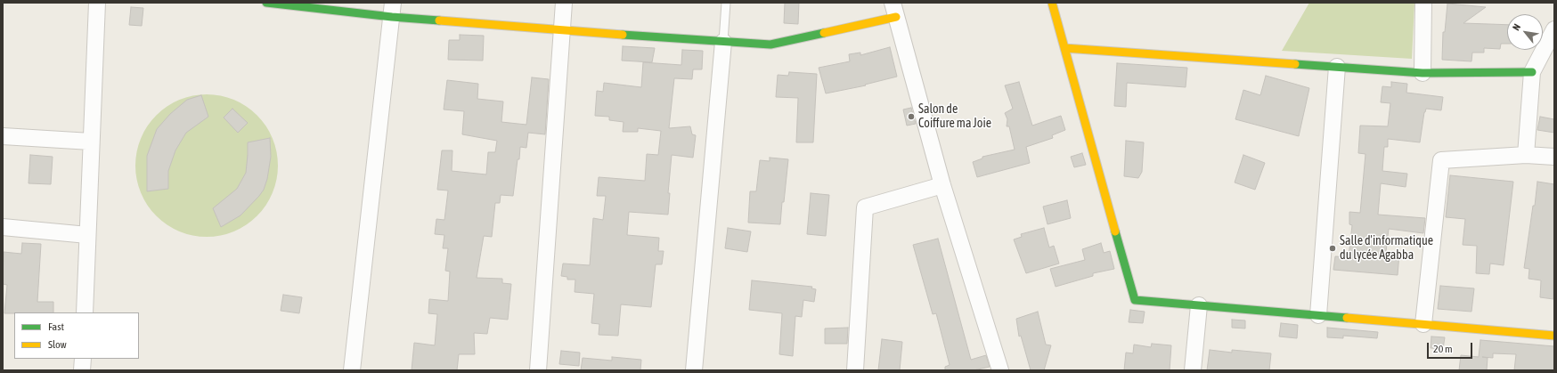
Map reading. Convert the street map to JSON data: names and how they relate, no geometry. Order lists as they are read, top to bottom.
{
  "places": ["Salon de Coiffure ma Joie", "Salle d'informatique du lycée Agabba"],
  "legend": ["Fast", "Slow"],
  "scale_bar": "20 m",
  "north": "top left"
}
